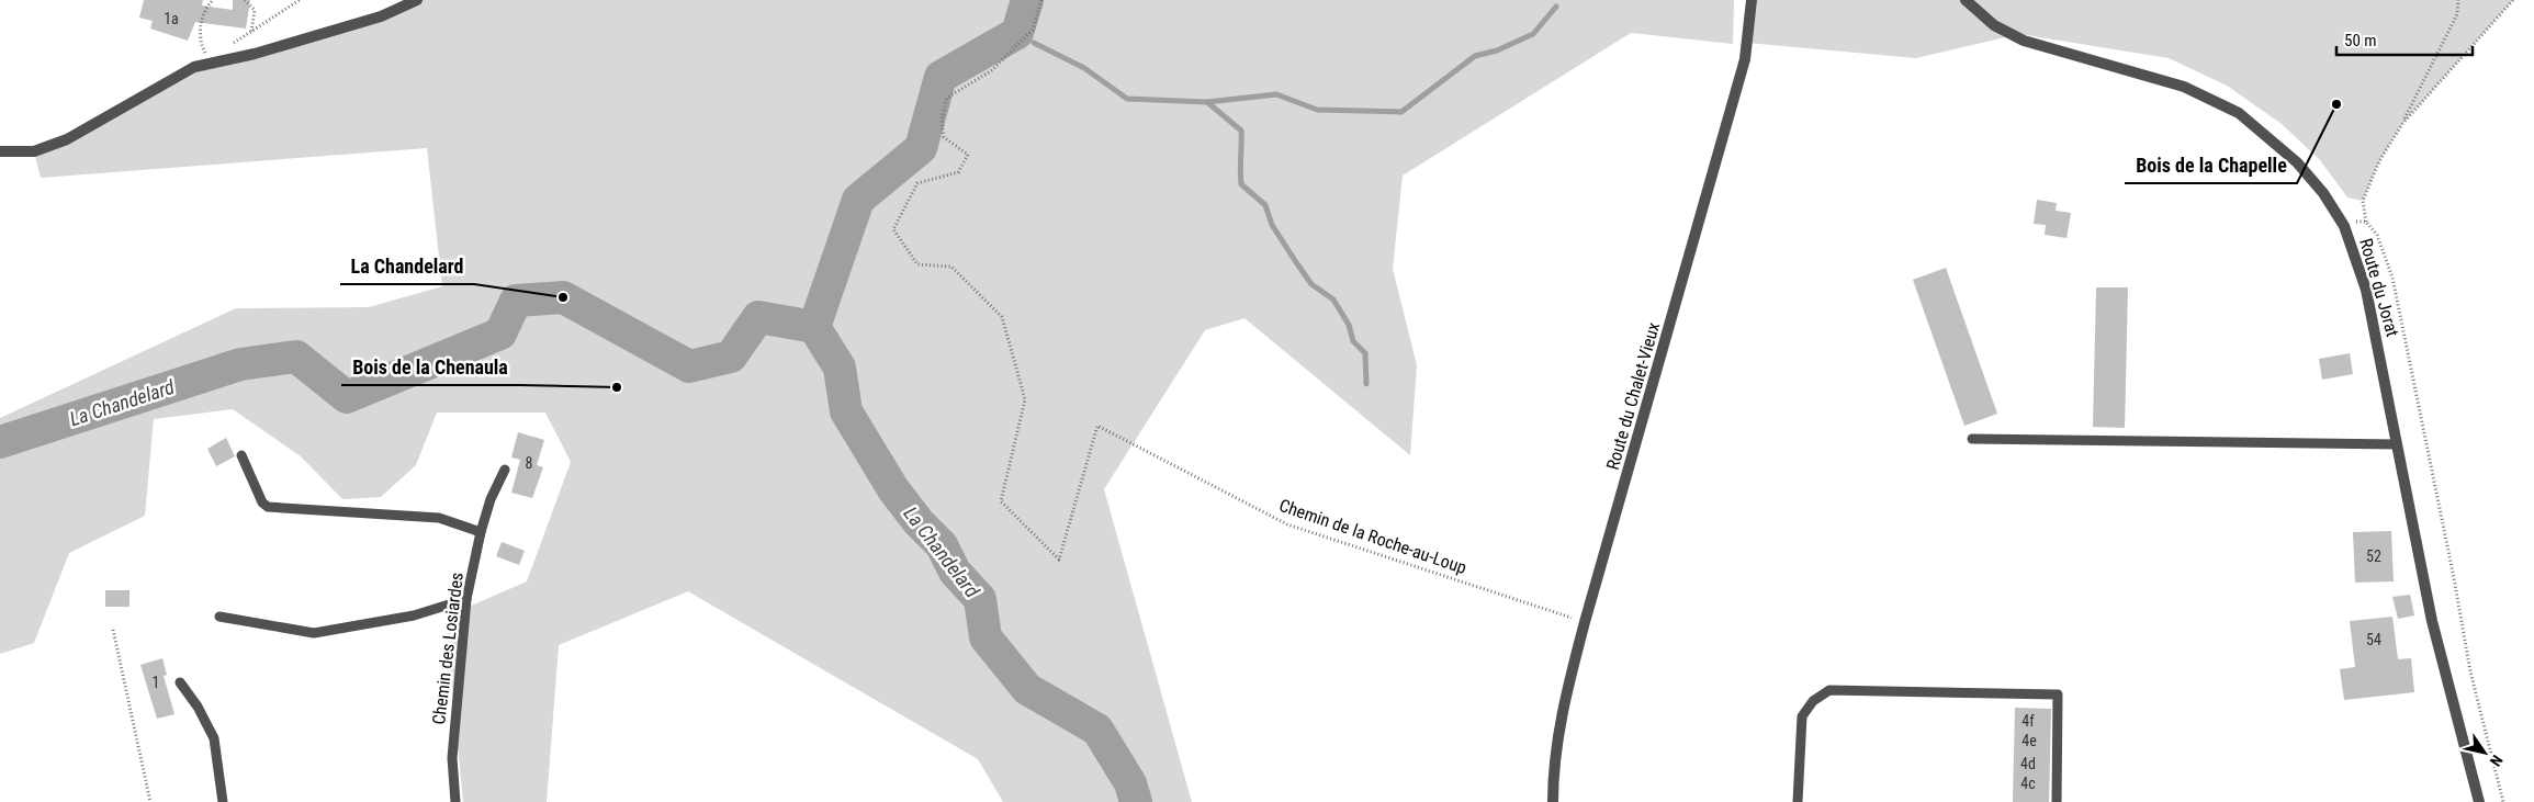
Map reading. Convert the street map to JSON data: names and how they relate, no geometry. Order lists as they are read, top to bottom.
{
  "streets": {
    "street": ["Route du Jorat", "Route du Chalet-Vieux"],
    "lane": ["Chemin des Losiardes"],
    "path": ["Chemin de la Roche-au-Loup"]
  },
  "crossings": [
    ["Route du Chalet-Vieux", "Chemin de la Roche-au-Loup"]
  ],
  "water": ["La Chandelard"],
  "places": ["Bois de la Chapelle", "La Chandelard", "Bois de la Chenaula"],
  "house_numbers": [
    "1a",
    "8",
    "52",
    "54",
    "1",
    "4f",
    "4e",
    "4d",
    "4c"
  ],
  "scale_bar": "50 m",
  "north": "bottom right"
}
